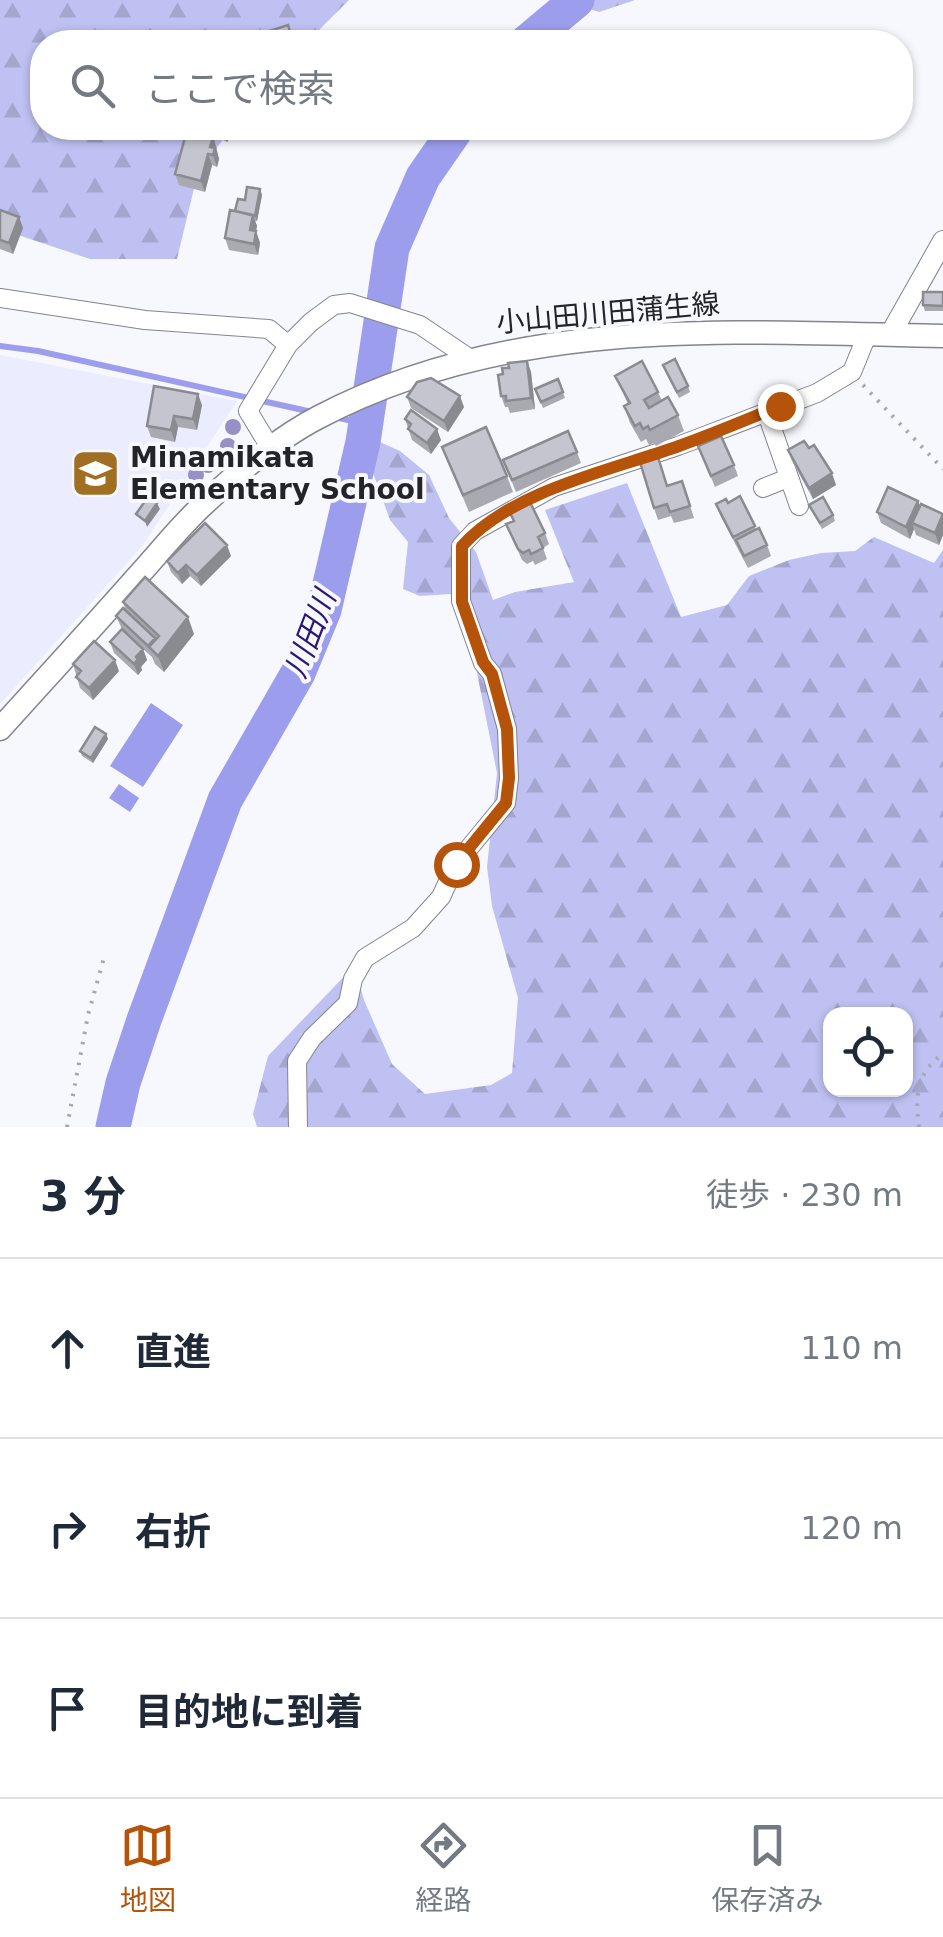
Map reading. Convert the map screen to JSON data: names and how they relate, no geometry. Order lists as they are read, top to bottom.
{
  "streets": {
    "main road": ["小山田川田蒲生線"]
  },
  "water": ["川田川"],
  "places": {
    "school or university": ["Minamikata Elementary School"]
  },
  "page": {
    "search": "ここで検索",
    "heading": ["3 分", "徒歩 · 230 m"],
    "list": [
      ["直進", "110 m"],
      ["右折", "120 m"],
      "目的地に到着"
    ],
    "nav": ["地図", "経路", "保存済み"]
  }
}
